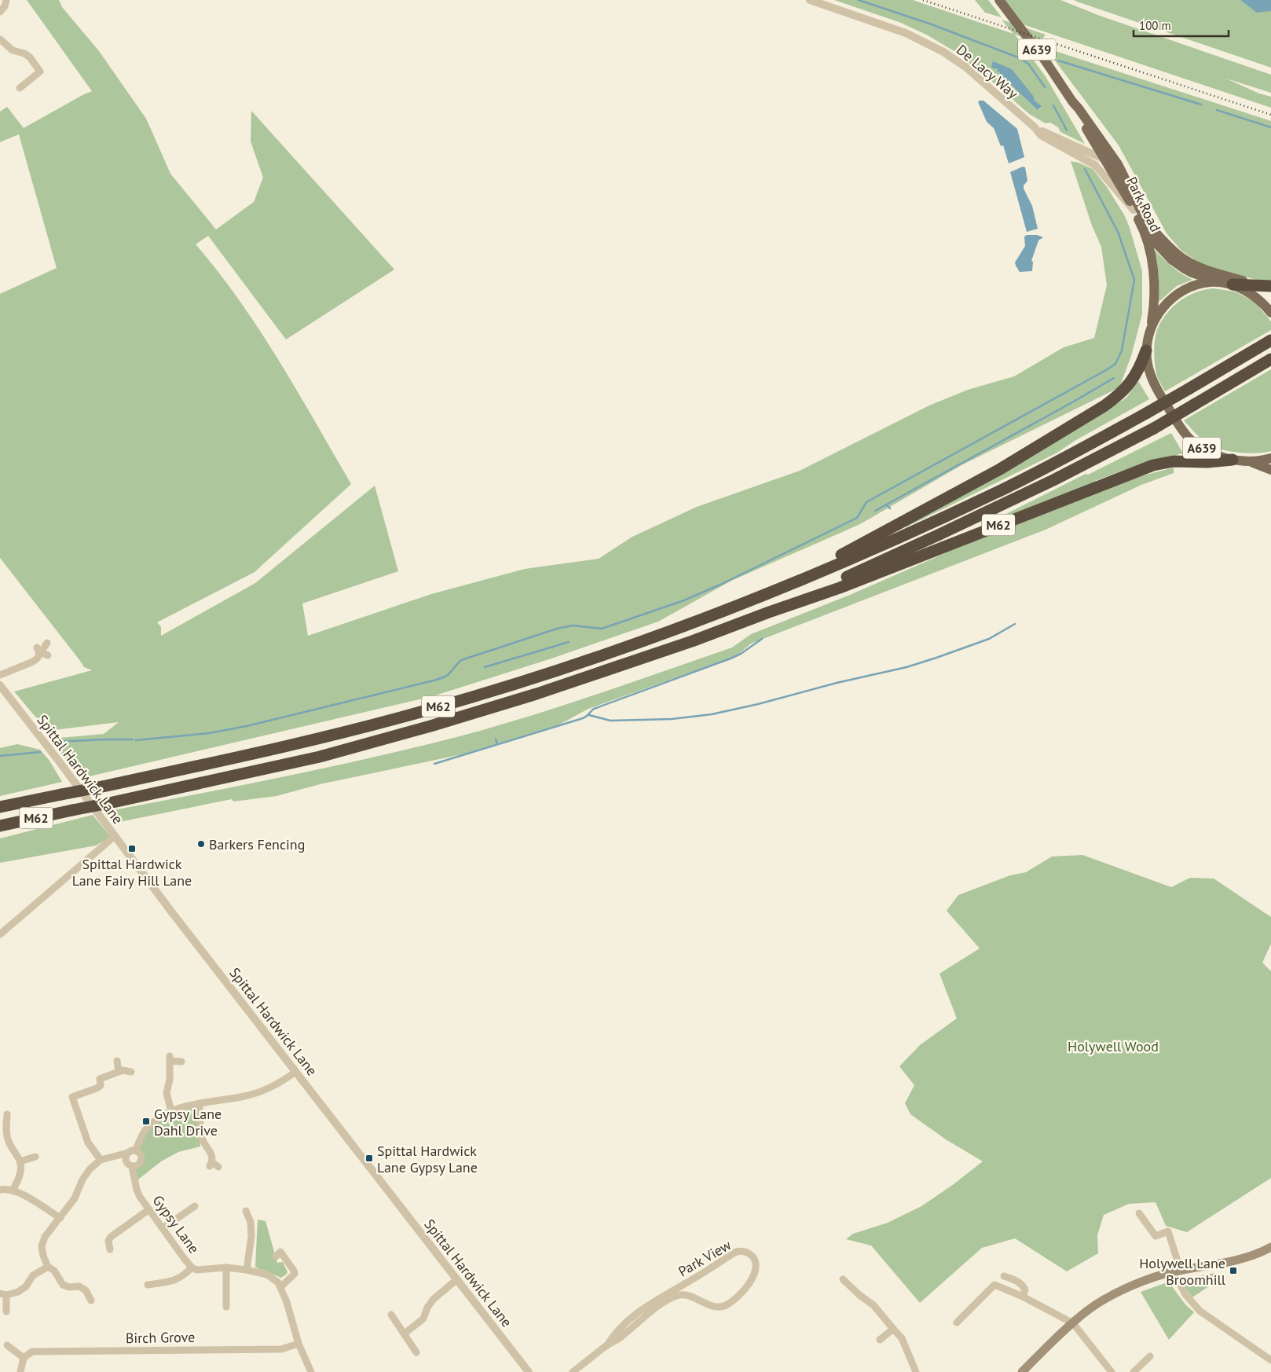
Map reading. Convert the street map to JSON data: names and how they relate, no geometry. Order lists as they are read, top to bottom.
{
  "streets": {
    "highway": ["M62"],
    "main road": ["A639", "Park Road"],
    "street": [
      "De Lacy Way",
      "Spittal Hardwick Lane",
      "Gypsy Lane",
      "Park View",
      "Birch Grove"
    ]
  },
  "crossings": [
    ["A639", "Park Road"],
    ["A639", "M62"],
    ["De Lacy Way", "Park Road"]
  ],
  "parks": ["Holywell Wood"],
  "places": {
    "other": ["Barkers Fencing"],
    "transit": [
      "Spittal Hardwick Lane Fairy Hill Lane",
      "Gypsy Lane Dahl Drive",
      "Spittal Hardwick Lane Gypsy Lane",
      "Holywell Lane Broomhill"
    ]
  },
  "scale_bar": "100 m"
}
